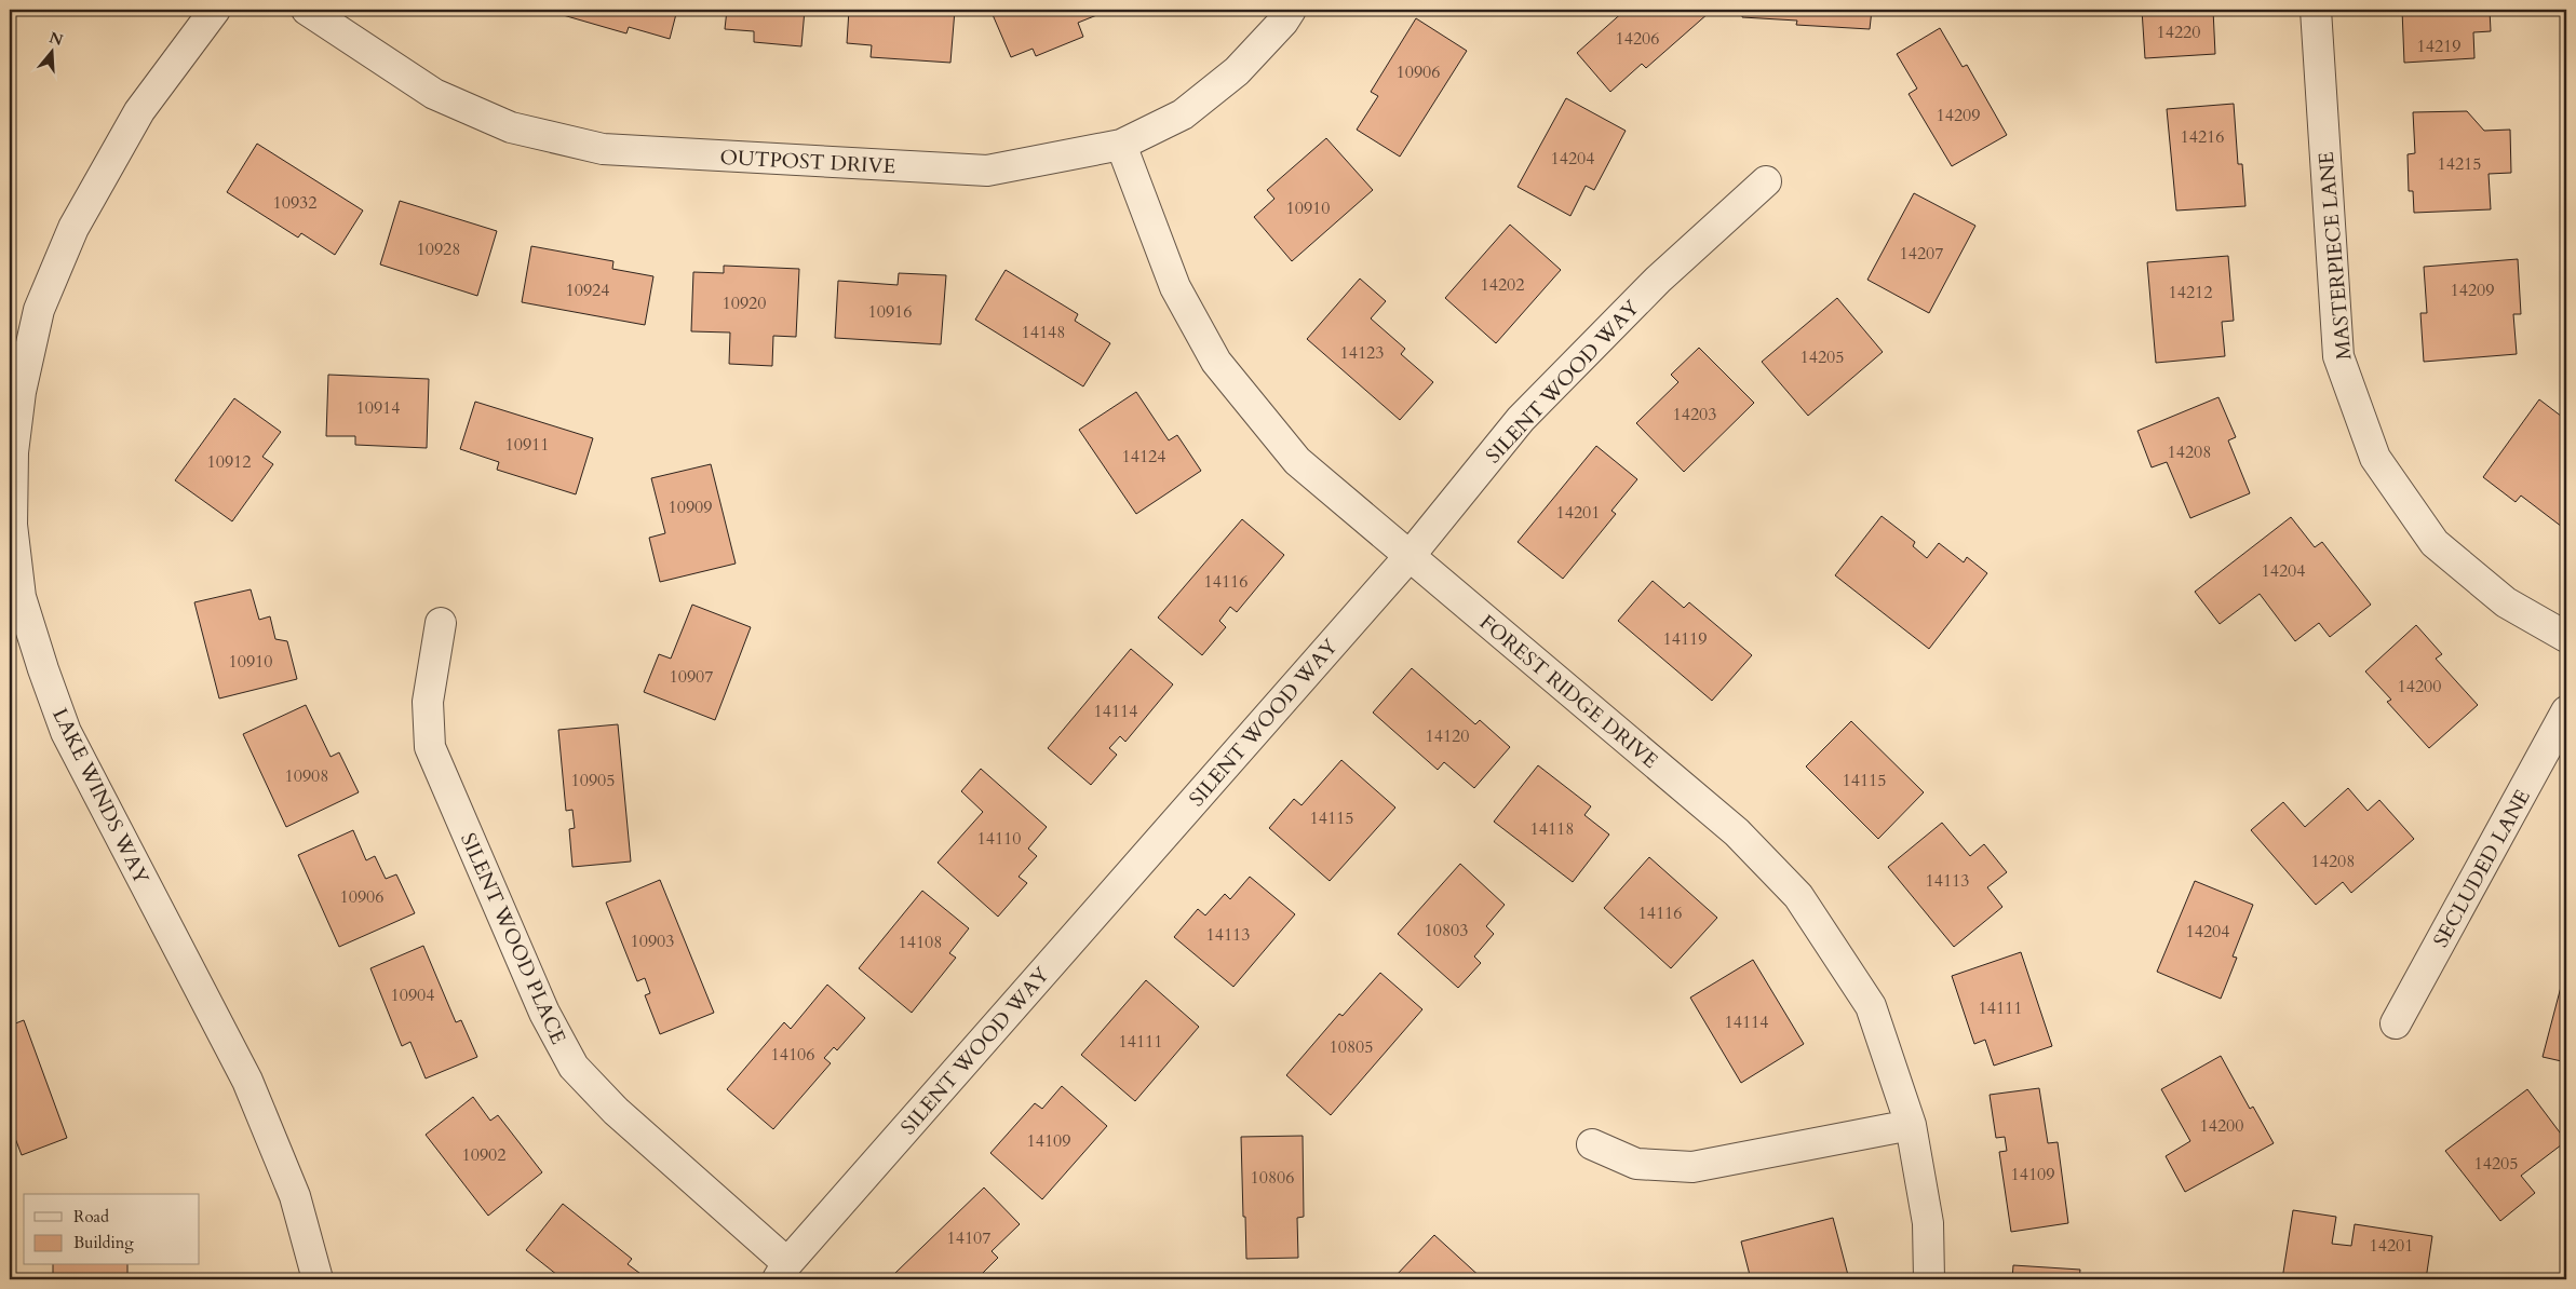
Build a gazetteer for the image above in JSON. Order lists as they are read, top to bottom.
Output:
{
  "streets": {
    "street": [
      "OUTPOST DRIVE",
      "MASTERPIECE LANE",
      "SILENT WOOD WAY",
      "FOREST RIDGE DRIVE",
      "LAKE WINDS WAY",
      "SECLUDED LANE",
      "SILENT WOOD PLACE"
    ]
  },
  "crossings": [
    ["OUTPOST DRIVE", "FOREST RIDGE DRIVE"],
    ["SILENT WOOD WAY", "FOREST RIDGE DRIVE"],
    ["SILENT WOOD WAY", "SILENT WOOD PLACE"]
  ],
  "house_numbers": [
    "14220",
    "14206",
    "14219",
    "10906",
    "14209",
    "14216",
    "14204",
    "14215",
    "10932",
    "10910",
    "10928",
    "14207",
    "14202",
    "10924",
    "14209",
    "14212",
    "10920",
    "10916",
    "14148",
    "14123",
    "14205",
    "10914",
    "14203",
    "10911",
    "14208",
    "14124",
    "10912",
    "10909",
    "14201",
    "14204",
    "14116",
    "14119",
    "10910",
    "10907",
    "14200",
    "14114",
    "14120",
    "10908",
    "10905",
    "14115",
    "14115",
    "14118",
    "14110",
    "14208",
    "14113",
    "10906",
    "14116",
    "10803",
    "14204",
    "14113",
    "10903",
    "14108",
    "10904",
    "14111",
    "14114",
    "14111",
    "10805",
    "14106",
    "14200",
    "14109",
    "10902",
    "14205",
    "14109",
    "10806",
    "14107",
    "14201"
  ],
  "legend": ["Road", "Building"],
  "north": "top"
}
